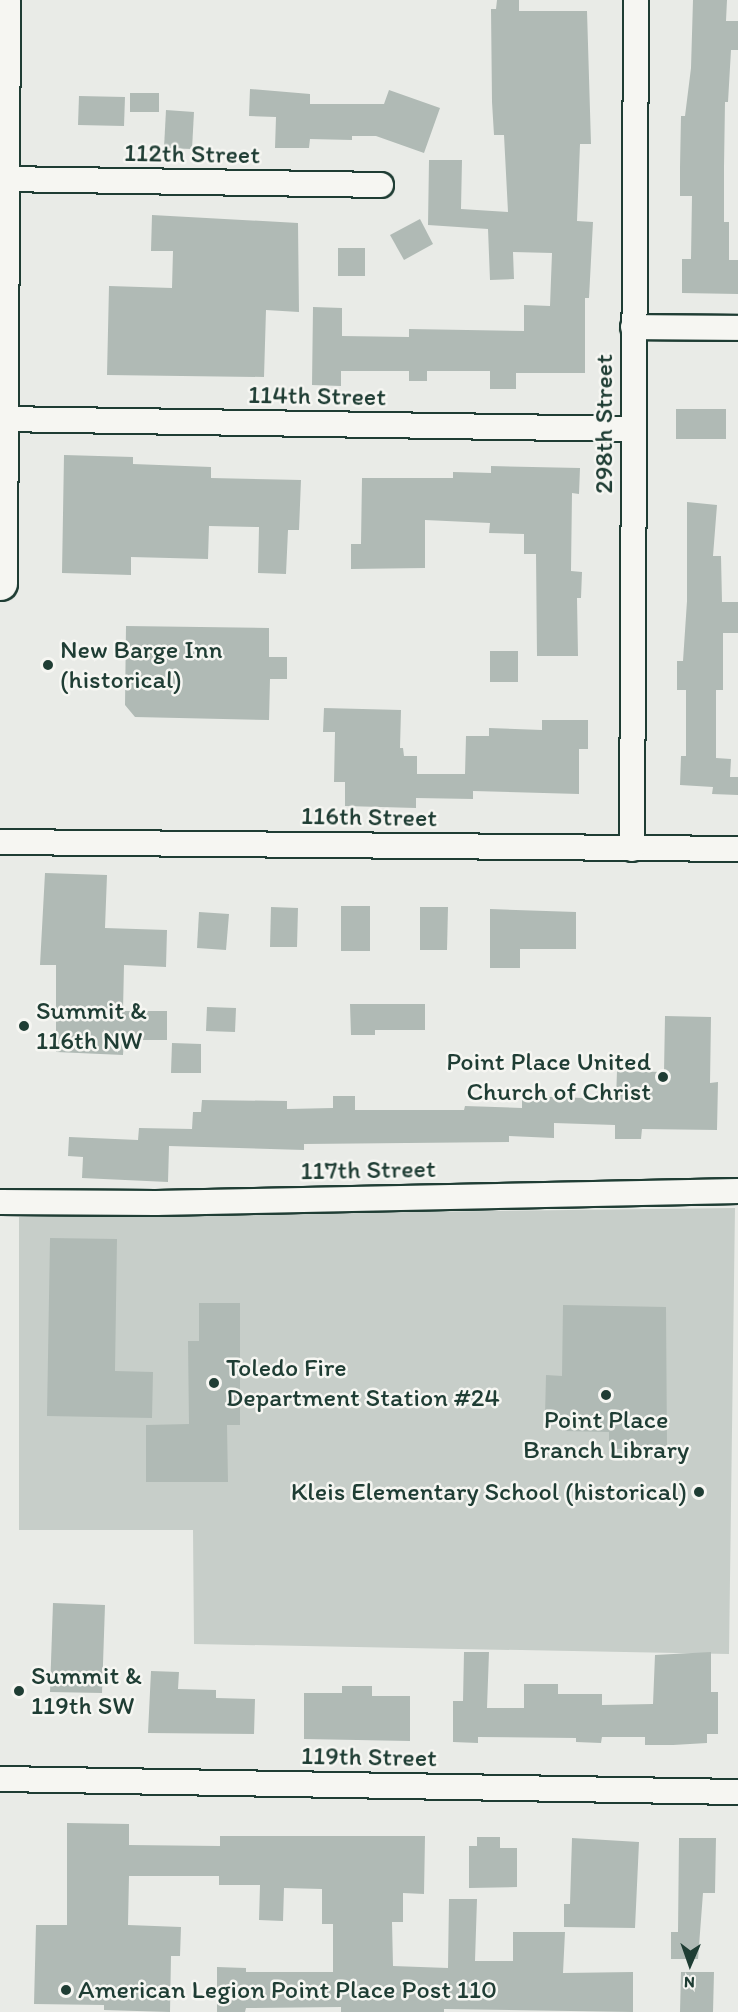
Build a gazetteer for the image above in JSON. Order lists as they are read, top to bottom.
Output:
{
  "streets": {
    "street": [
      "112th Street",
      "114th Street",
      "298th Street",
      "116th Street",
      "117th Street",
      "119th Street"
    ]
  },
  "crossings": [
    ["114th Street", "298th Street"],
    ["298th Street", "116th Street"]
  ],
  "places": [
    "New Barge Inn (historical)",
    "Summit & 116th NW",
    "Point Place United Church of Christ",
    "Toledo Fire Department Station #24",
    "Point Place Branch Library",
    "Kleis Elementary School (historical)",
    "Summit & 119th SW",
    "American Legion Point Place Post 110"
  ],
  "north": "bottom"
}
